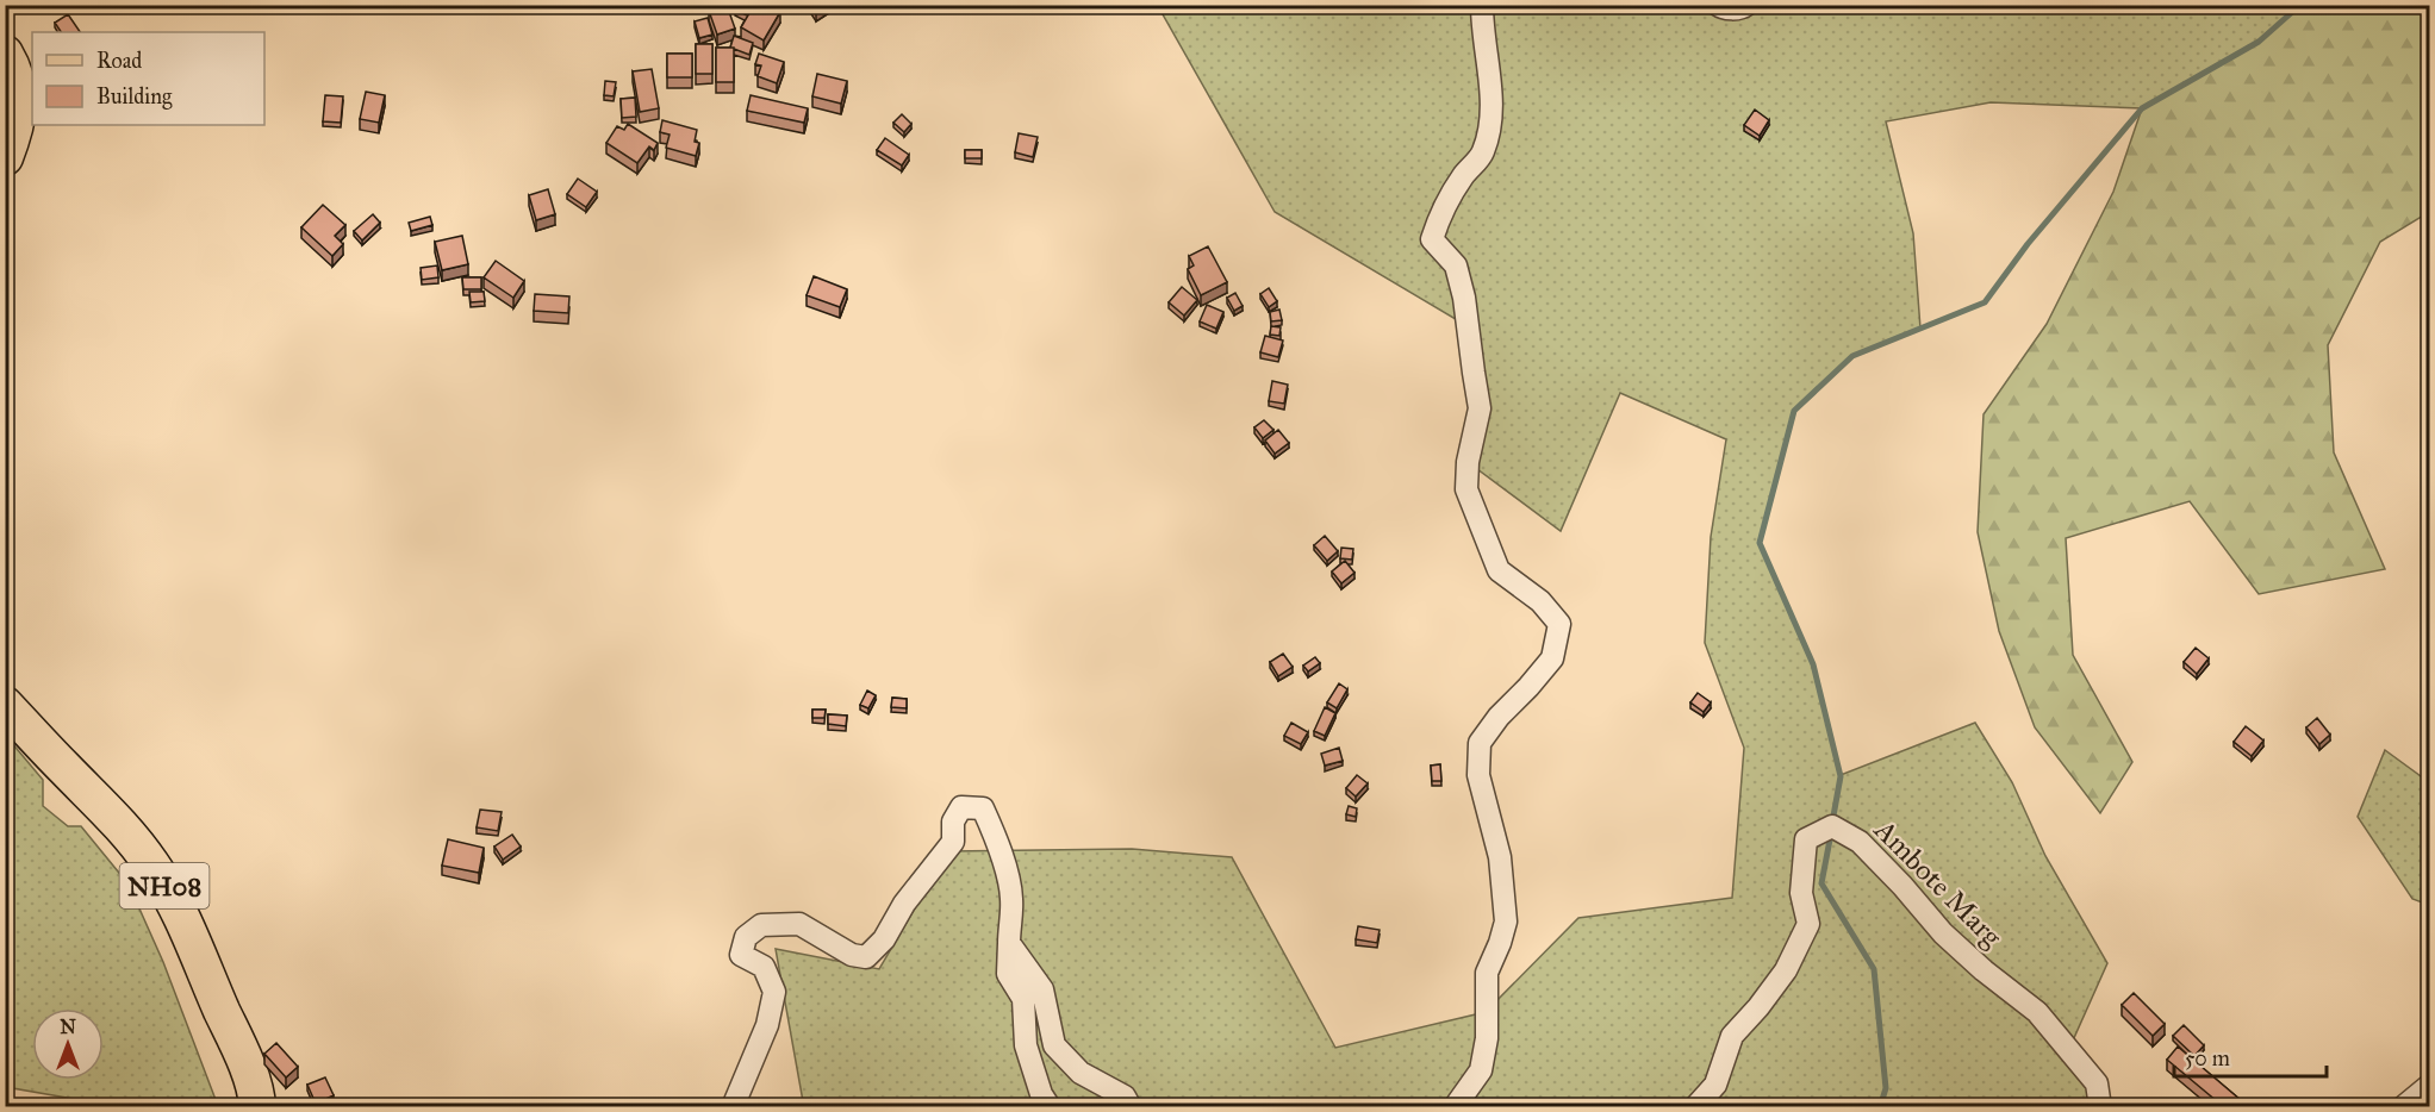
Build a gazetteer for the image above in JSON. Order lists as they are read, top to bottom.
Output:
{
  "streets": {
    "main road": ["NH08"],
    "street": ["Ambote Marg"]
  },
  "legend": ["Road", "Building"],
  "scale_bar": "50 m",
  "north": "top"
}
